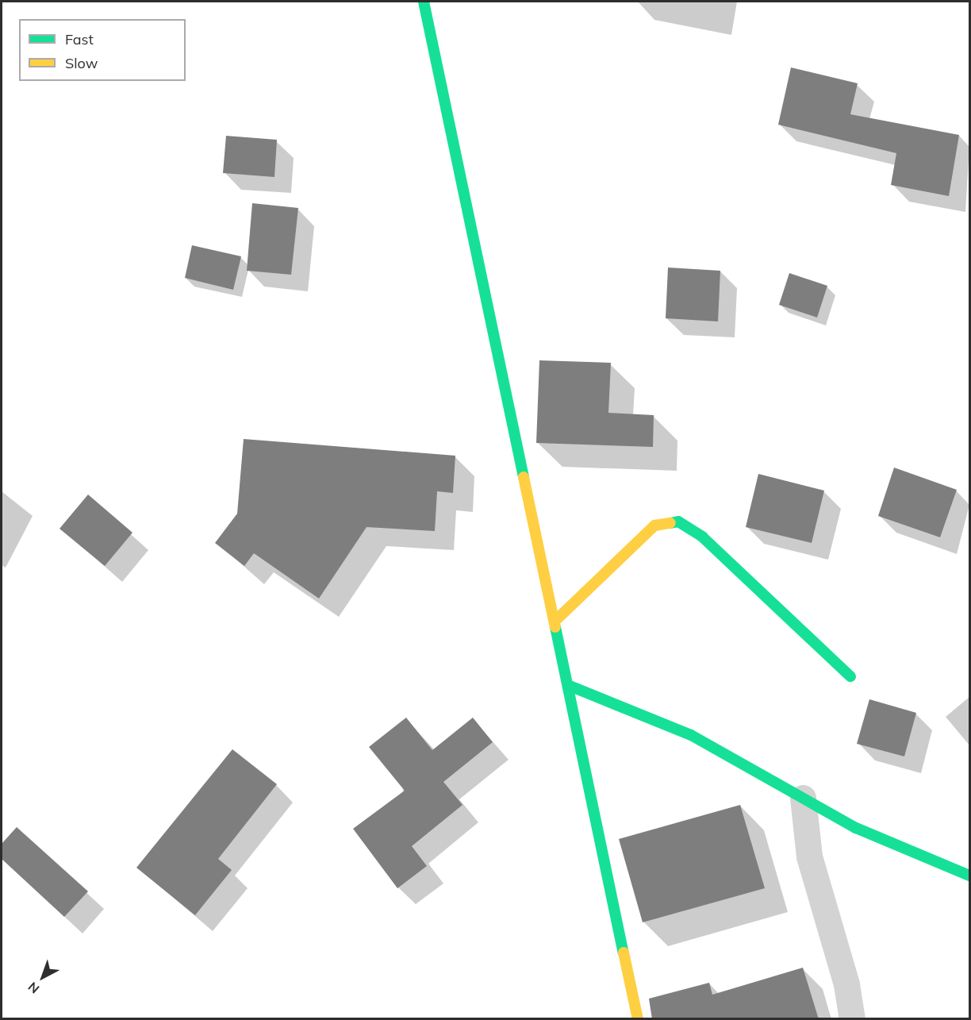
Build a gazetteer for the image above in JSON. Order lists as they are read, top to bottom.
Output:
{
  "legend": ["Fast", "Slow"],
  "north": "bottom left"
}
